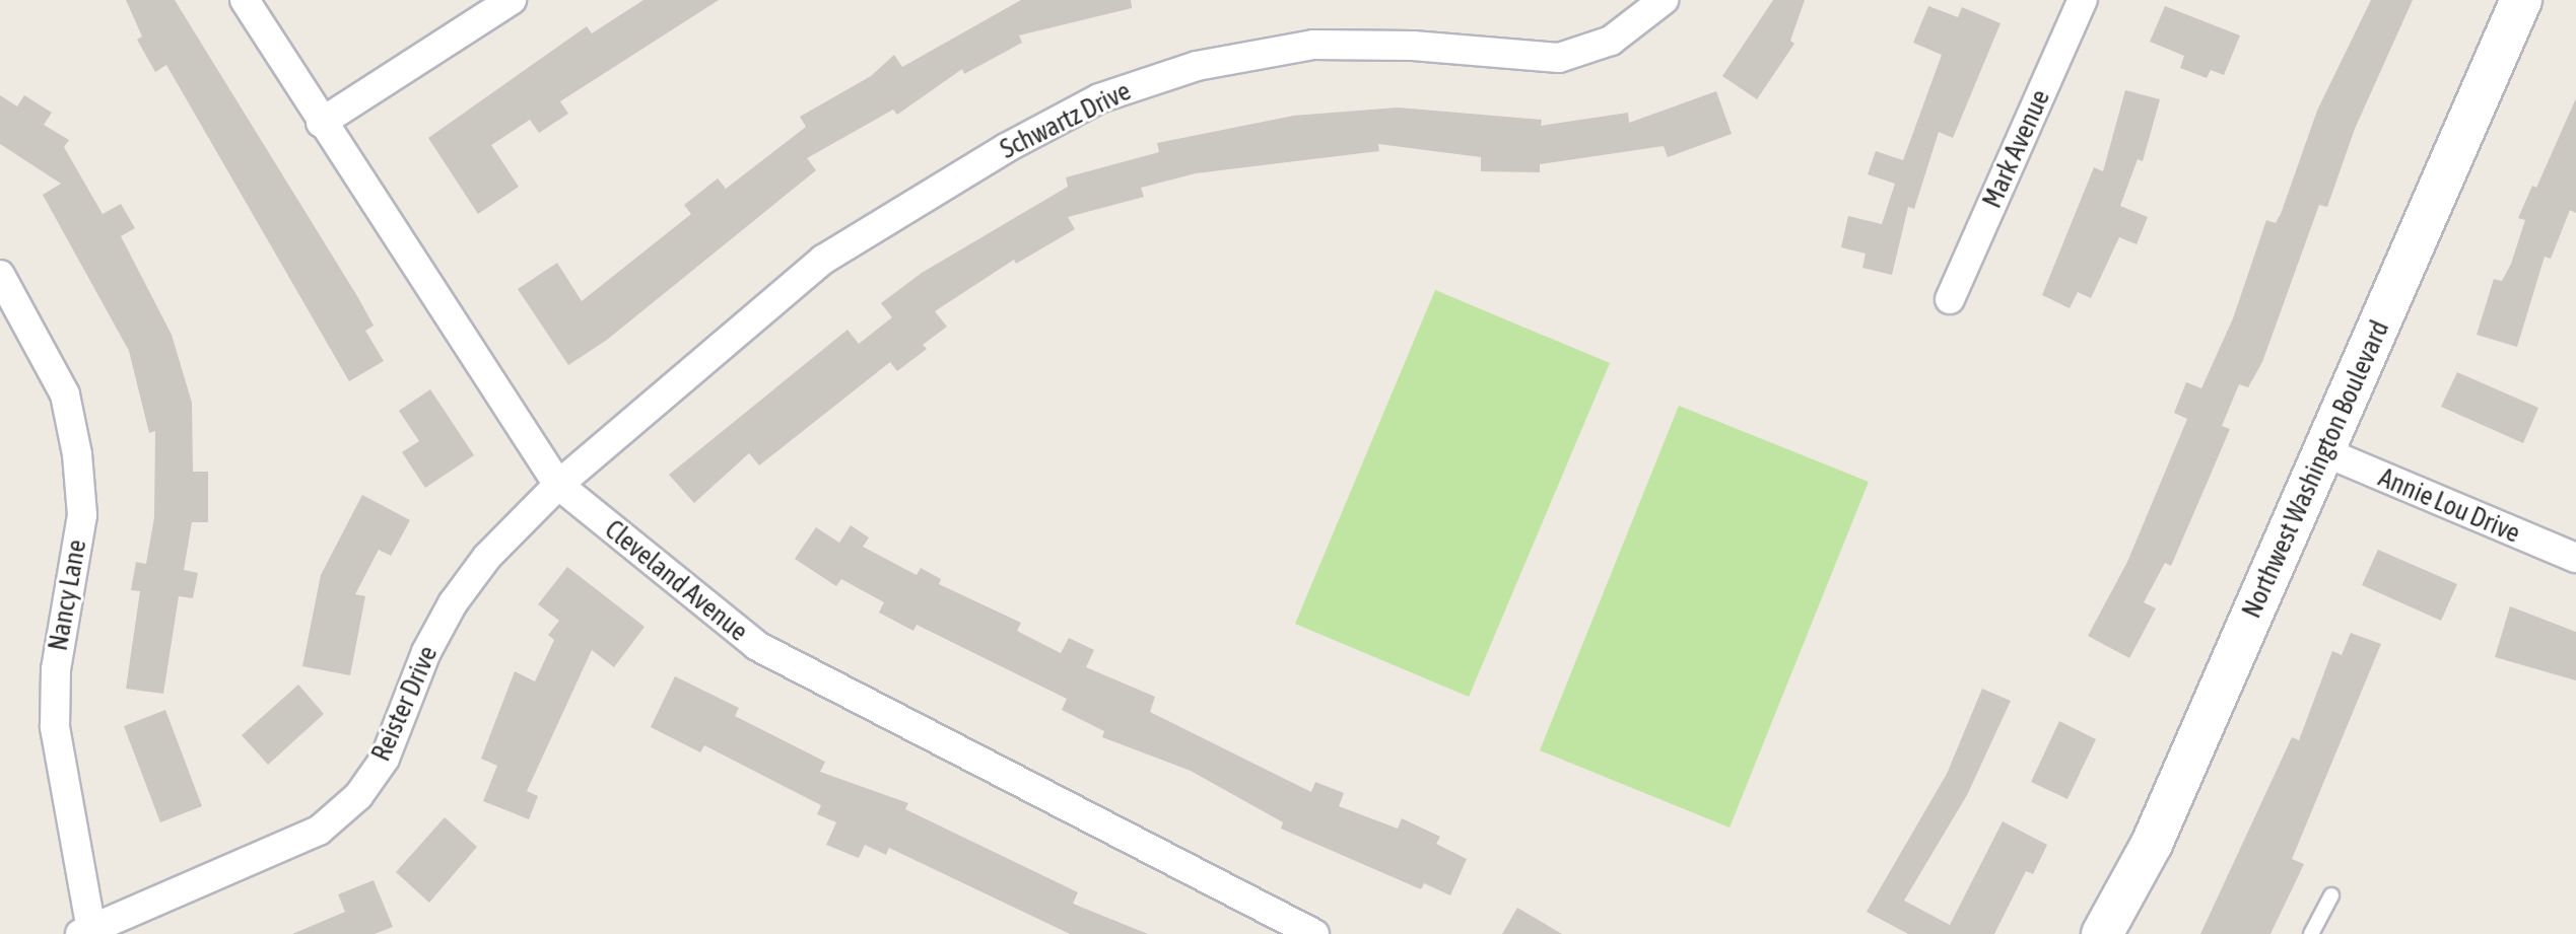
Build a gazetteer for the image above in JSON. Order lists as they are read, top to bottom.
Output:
{
  "streets": {
    "main road": ["Northwest Washington Boulevard"],
    "street": [
      "Schwartz Drive",
      "Mark Avenue",
      "Annie Lou Drive",
      "Cleveland Avenue",
      "Nancy Lane",
      "Reister Drive"
    ]
  },
  "crossings": [
    ["Schwartz Drive", "Cleveland Avenue"],
    ["Schwartz Drive", "Reister Drive"],
    ["Northwest Washington Boulevard", "Annie Lou Drive"],
    ["Cleveland Avenue", "Reister Drive"],
    ["Nancy Lane", "Reister Drive"]
  ]
}
